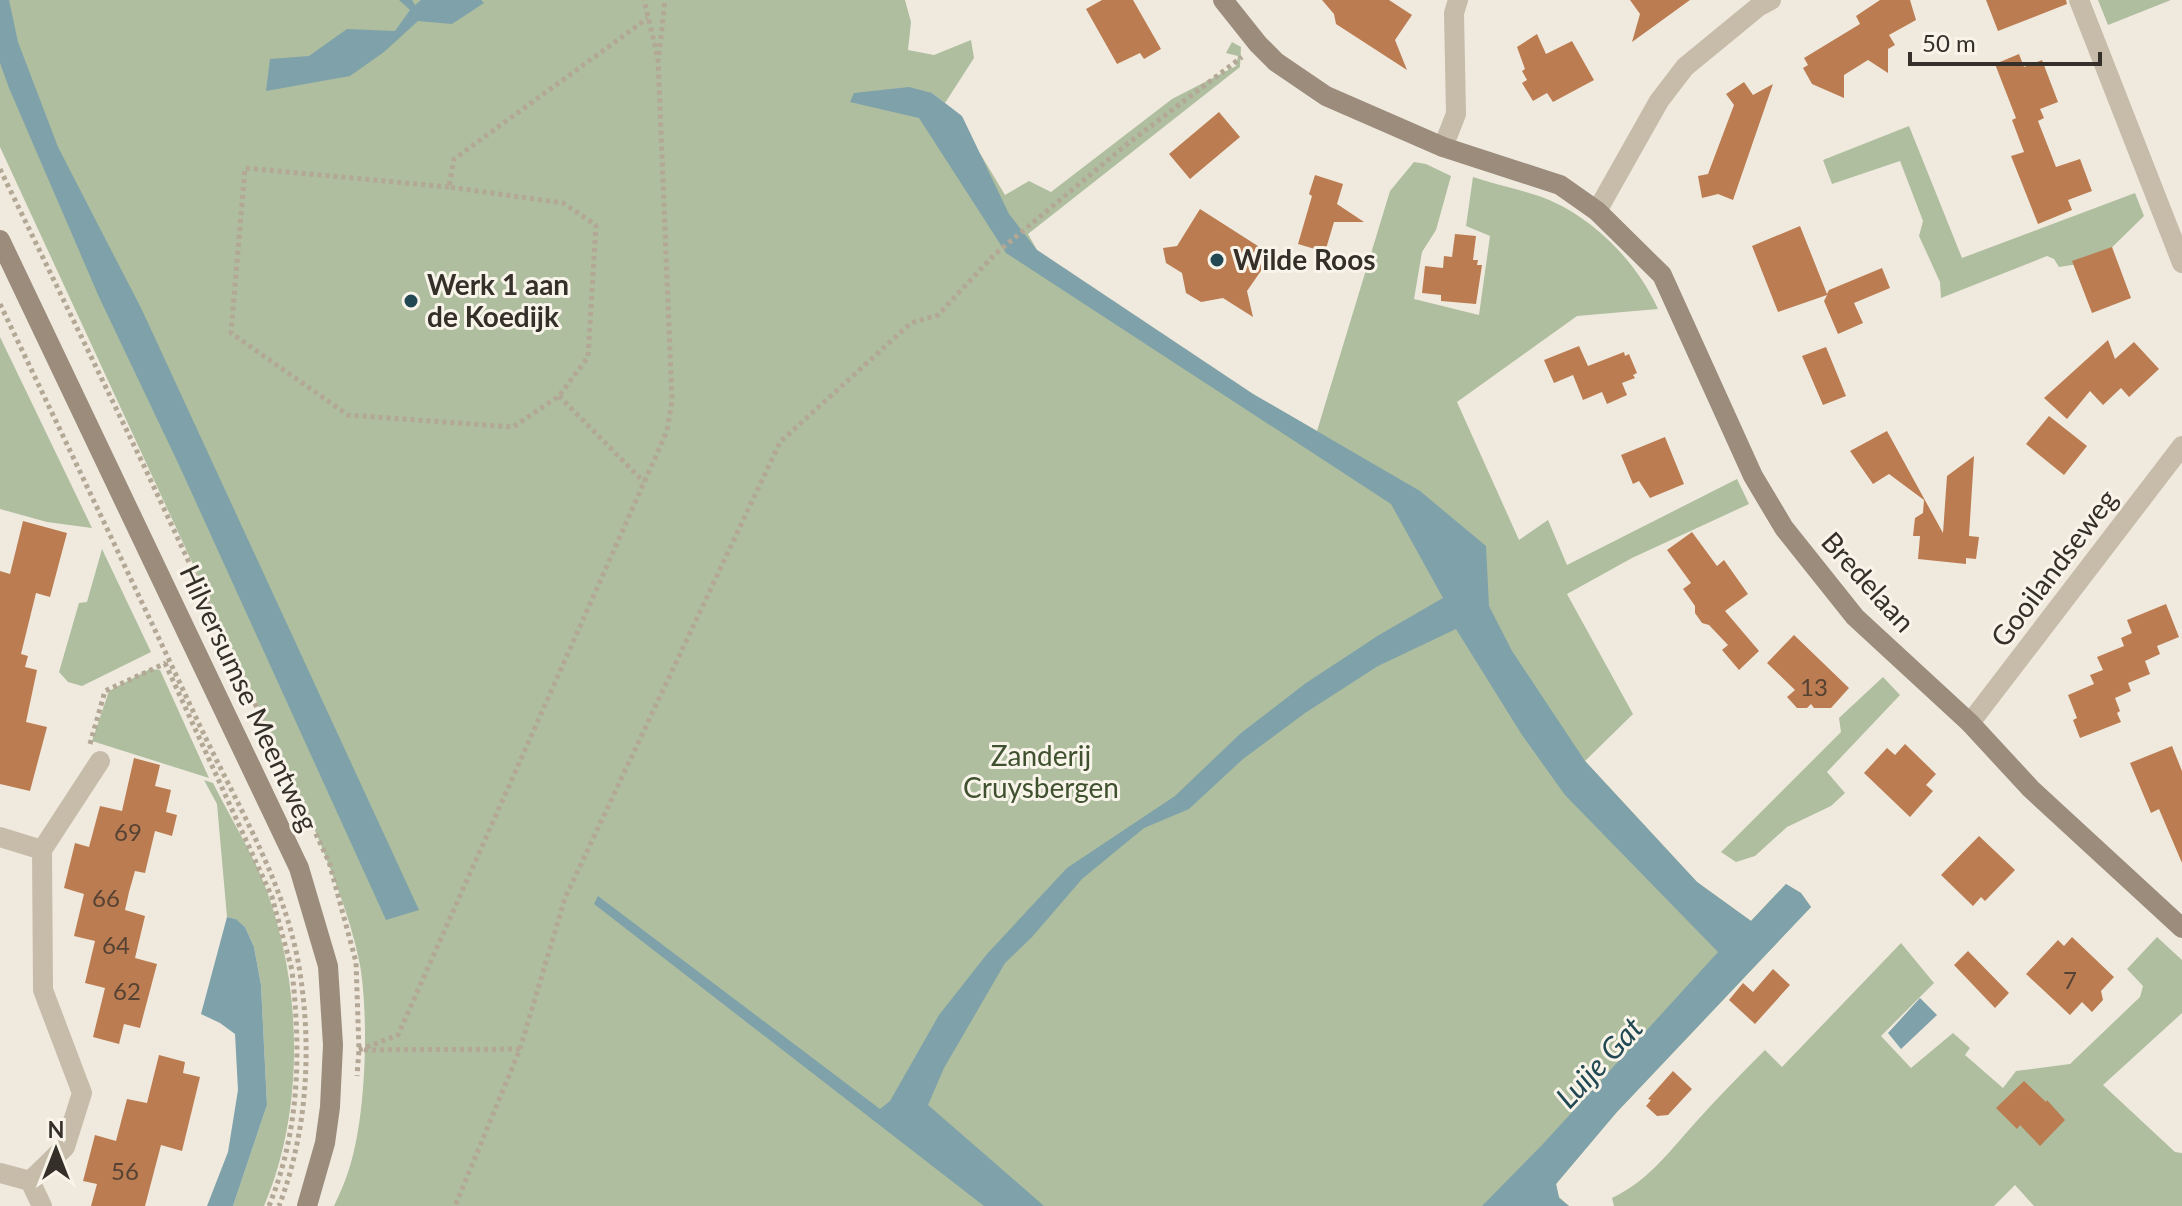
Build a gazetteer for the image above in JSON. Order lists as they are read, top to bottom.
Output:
{
  "streets": {
    "main road": ["Bredelaan", "Hilversumse Meentweg"],
    "street": ["Gooilandseweg"]
  },
  "crossings": [
    ["Gooilandseweg", "Bredelaan"]
  ],
  "water": ["Luije Gat"],
  "parks": ["Zanderij Cruysbergen"],
  "places": ["Wilde Roos", "Werk 1 aan de Koedijk"],
  "house_numbers": [
    "13",
    "69",
    "66",
    "64",
    "7",
    "62",
    "56"
  ],
  "scale_bar": "50 m",
  "north": "top"
}
